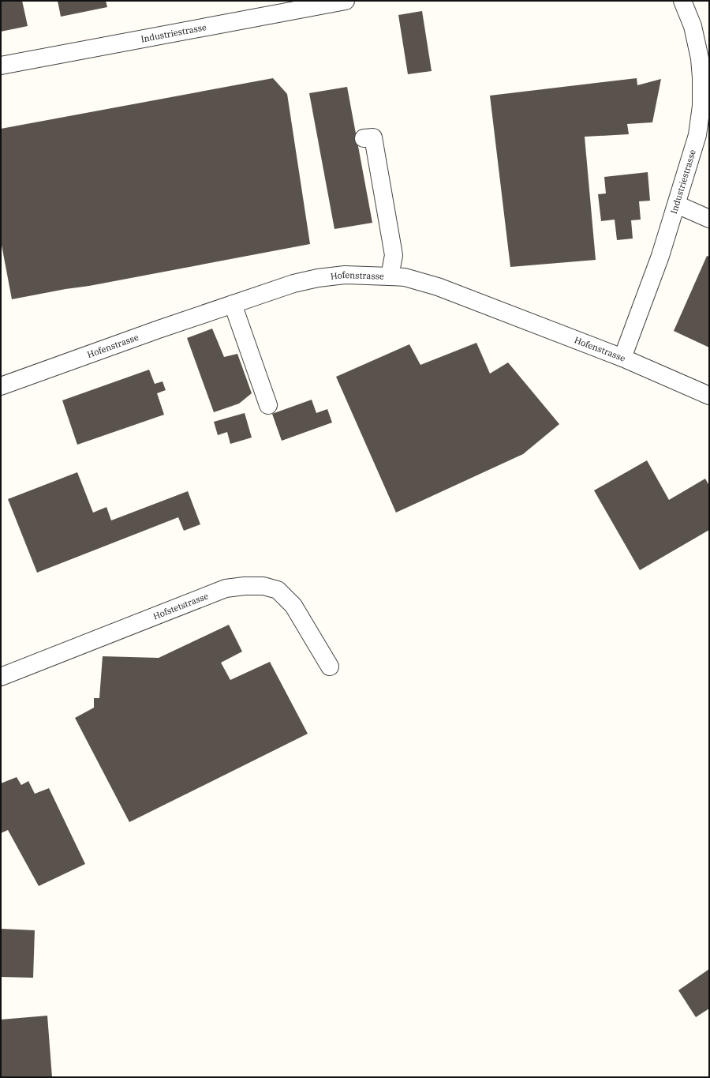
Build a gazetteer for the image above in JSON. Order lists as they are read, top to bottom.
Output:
{
  "streets": {
    "street": ["Industriestrasse", "Hofenstrasse", "Hofstetstrasse"]
  },
  "crossings": [
    ["Industriestrasse", "Hofenstrasse"]
  ]
}
